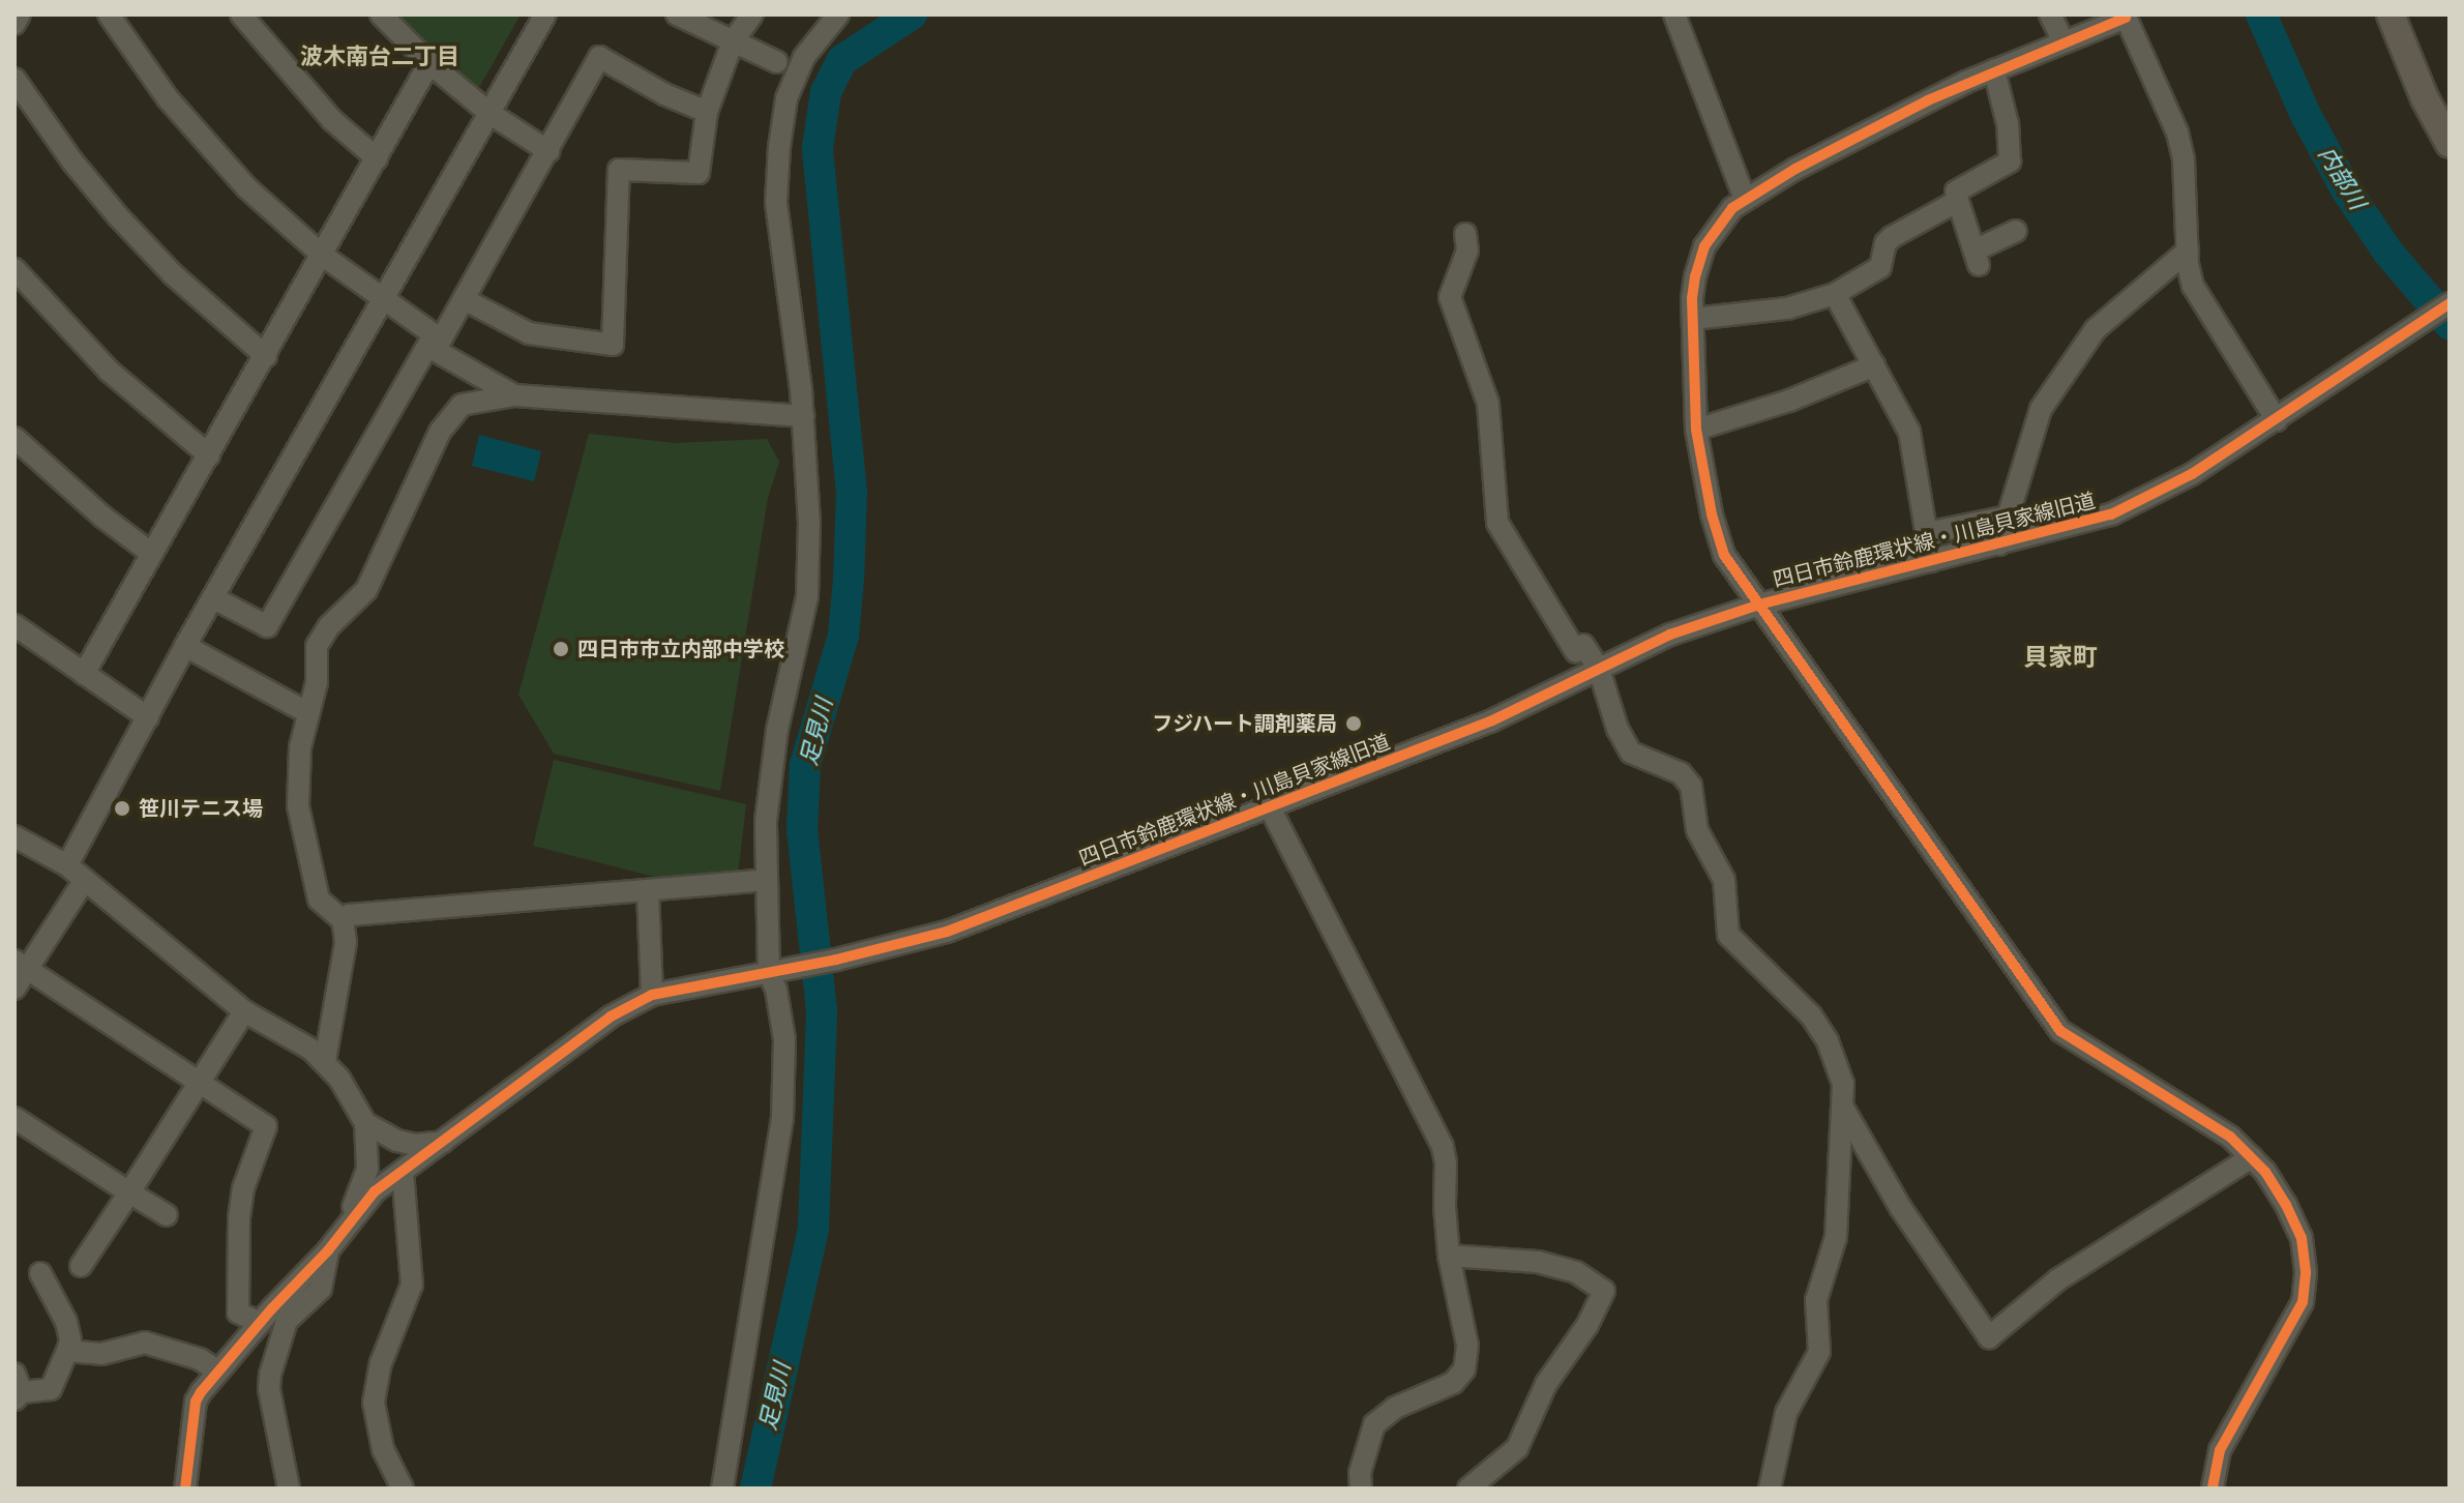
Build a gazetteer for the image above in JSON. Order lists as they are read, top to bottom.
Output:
{
  "streets": {
    "street": ["四日市鈴鹿環状線・川島貝家線旧道"]
  },
  "districts": ["波木南台二丁目", "貝家町"],
  "water": ["内部川", "足見川"],
  "places": ["四日市市立内部中学校", "フジハート調剤薬局", "笹川テニス場"]
}
